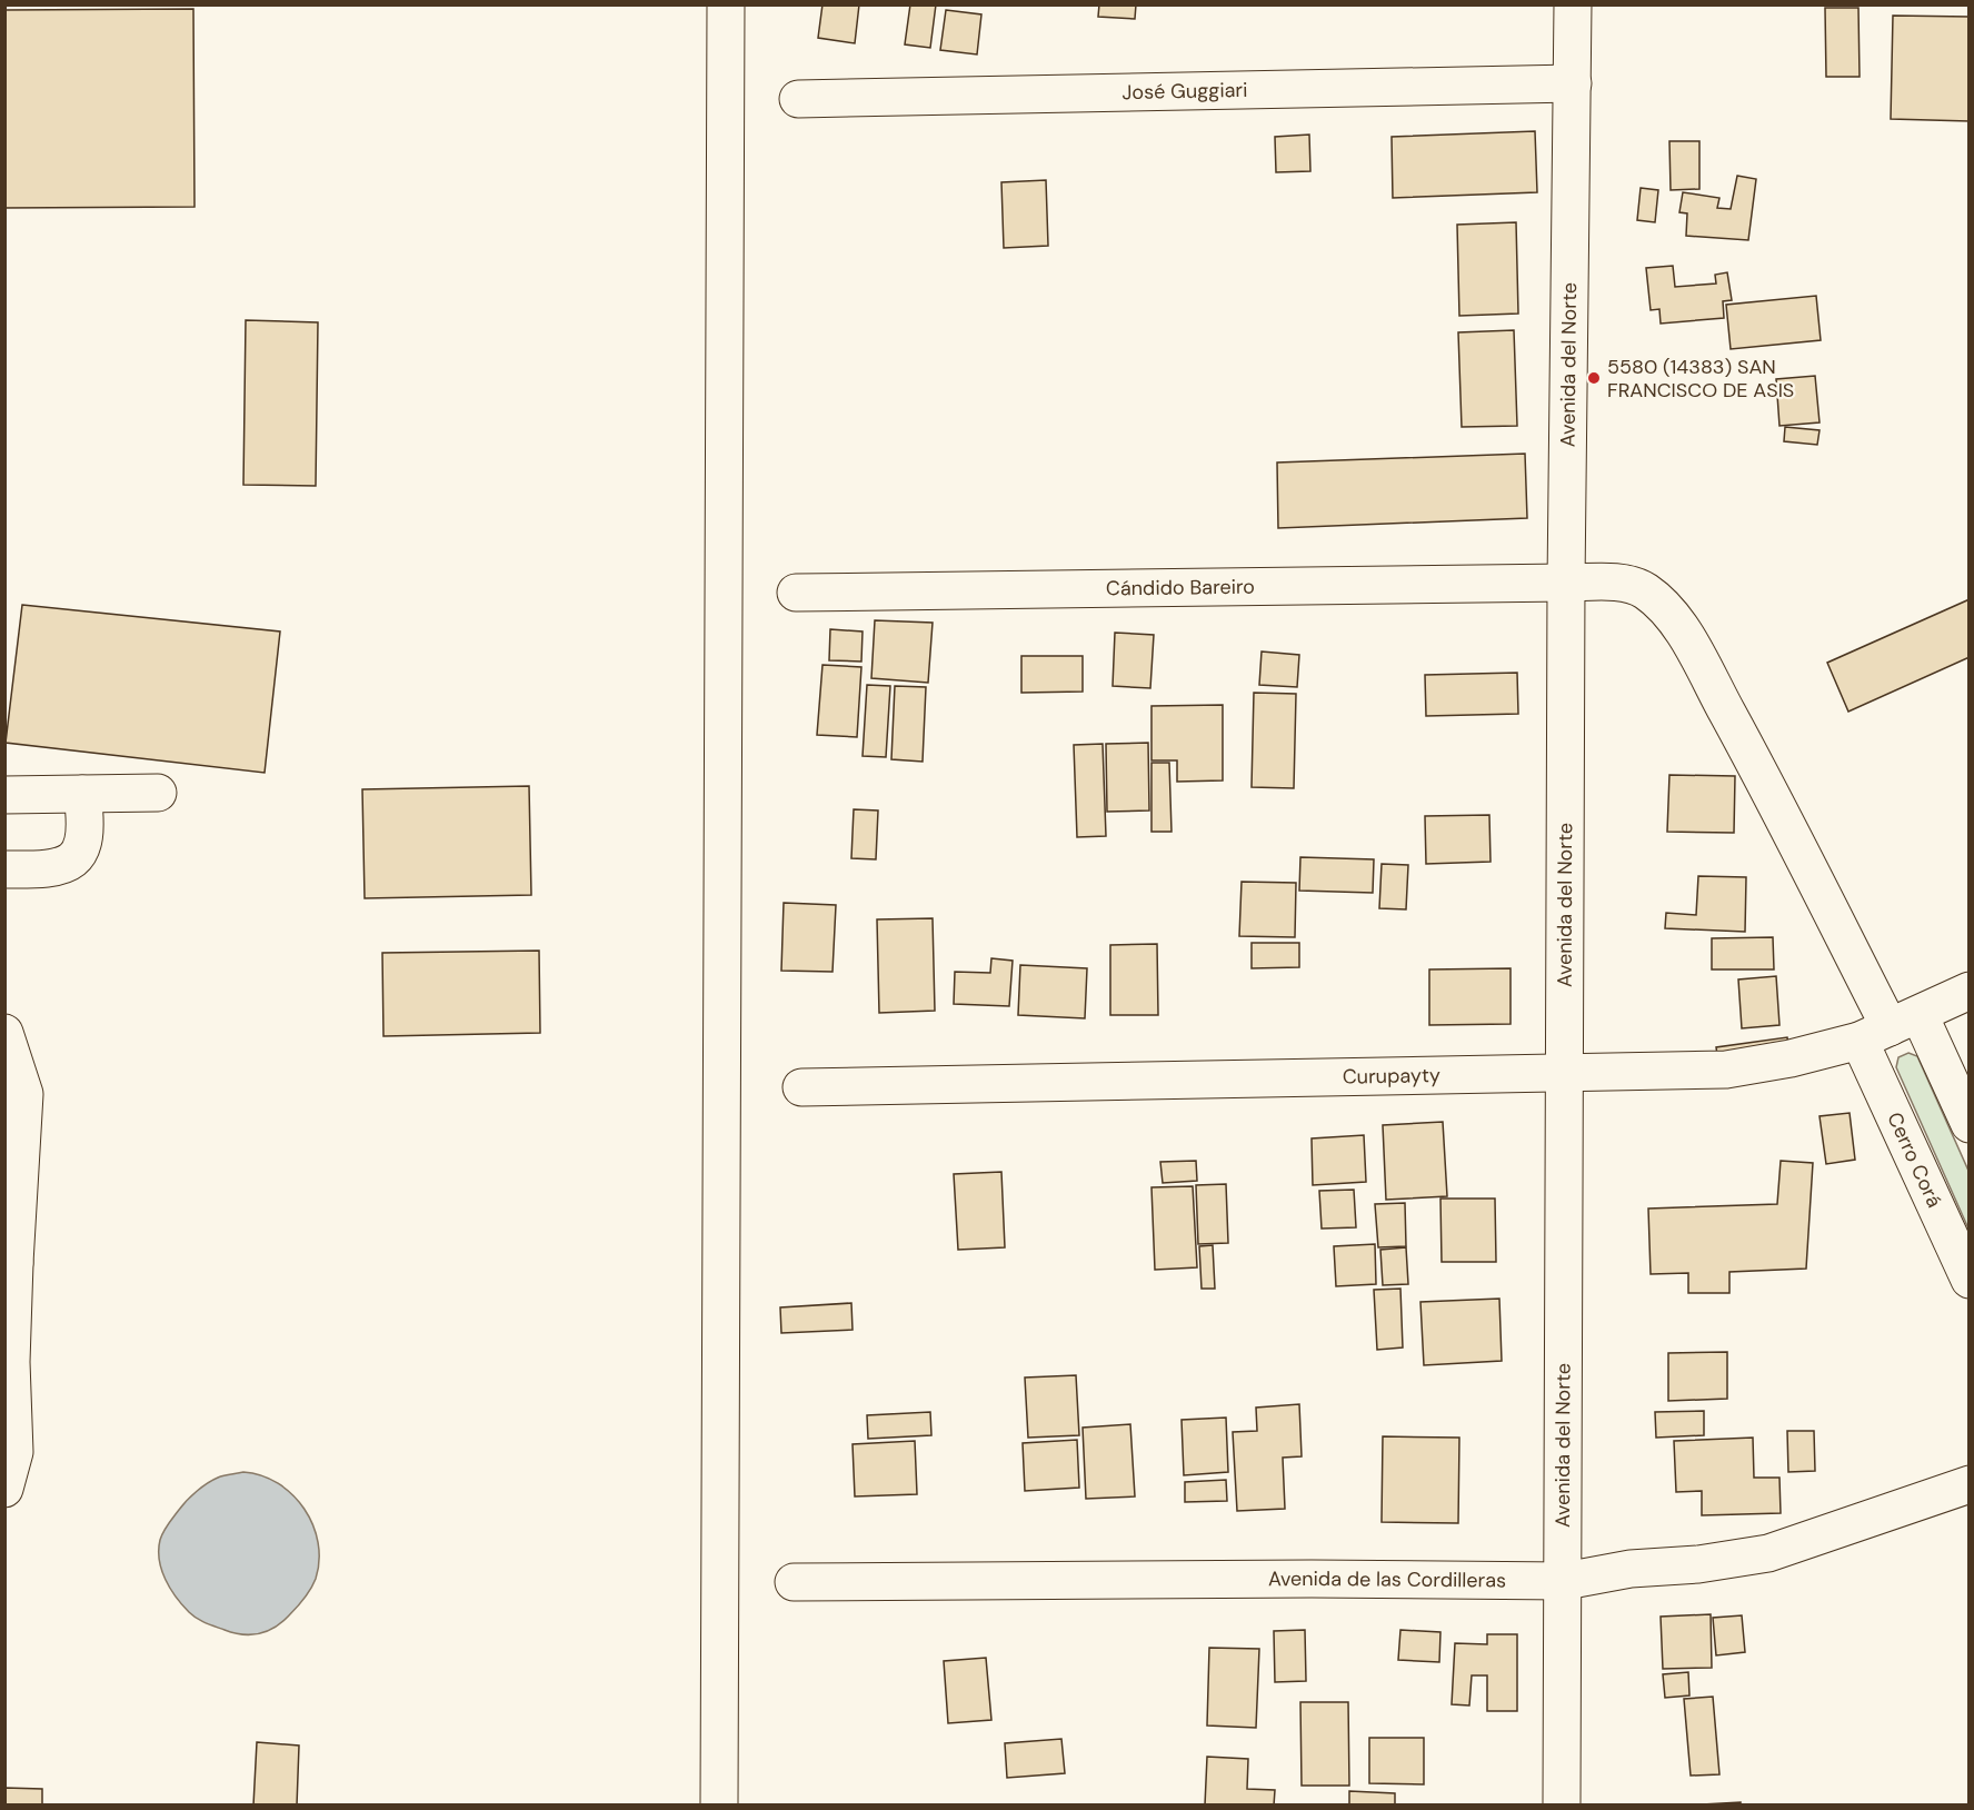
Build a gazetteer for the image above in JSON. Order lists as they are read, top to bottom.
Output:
{
  "streets": {
    "street": [
      "José Guggiari",
      "Avenida del Norte",
      "Cándido Bareiro",
      "Curupayty",
      "Cerro Corá",
      "Avenida de las Cordilleras"
    ]
  },
  "crossings": [
    ["José Guggiari", "Avenida del Norte"],
    ["Avenida del Norte", "Cándido Bareiro"],
    ["Avenida del Norte", "Curupayty"],
    ["Avenida del Norte", "Avenida de las Cordilleras"],
    ["Cándido Bareiro", "Curupayty"],
    ["Cándido Bareiro", "Cerro Corá"],
    ["Curupayty", "Cerro Corá"]
  ],
  "places": ["5580 (14383) SAN FRANCISCO DE ASIS"]
}
